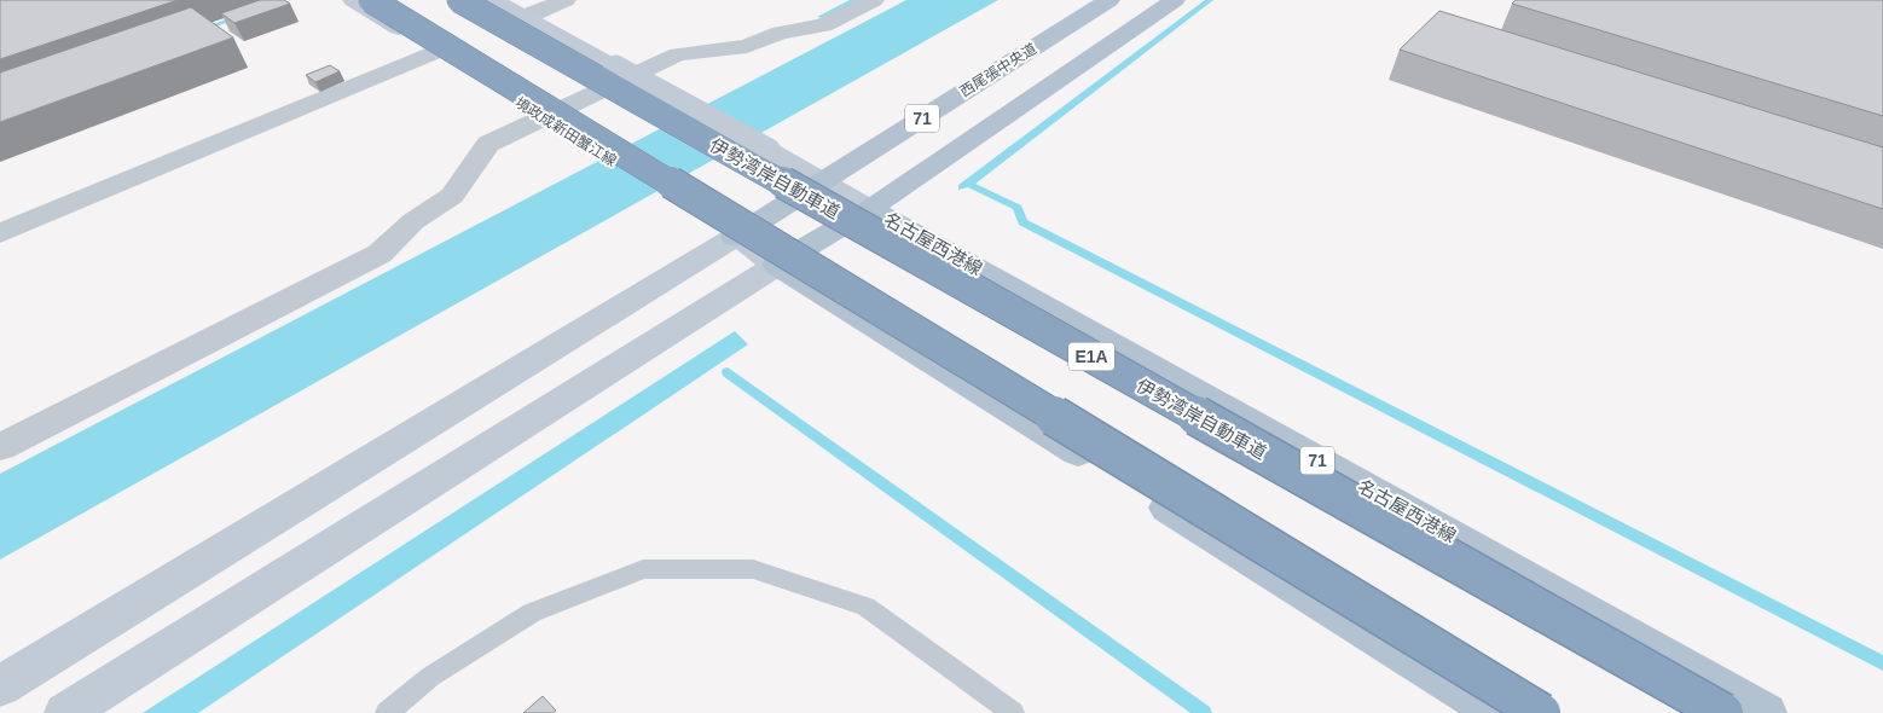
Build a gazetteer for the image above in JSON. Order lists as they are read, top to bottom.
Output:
{
  "streets": {
    "highway": ["伊勢湾岸自動車道", "E1A"],
    "main road": [
      "西尾張中央道",
      "71",
      "境政成新田蟹江線",
      "名古屋西港線"
    ]
  },
  "crossings": [
    ["西尾張中央道", "境政成新田蟹江線"],
    ["71", "名古屋西港線"],
    ["境政成新田蟹江線", "名古屋西港線"]
  ]
}
